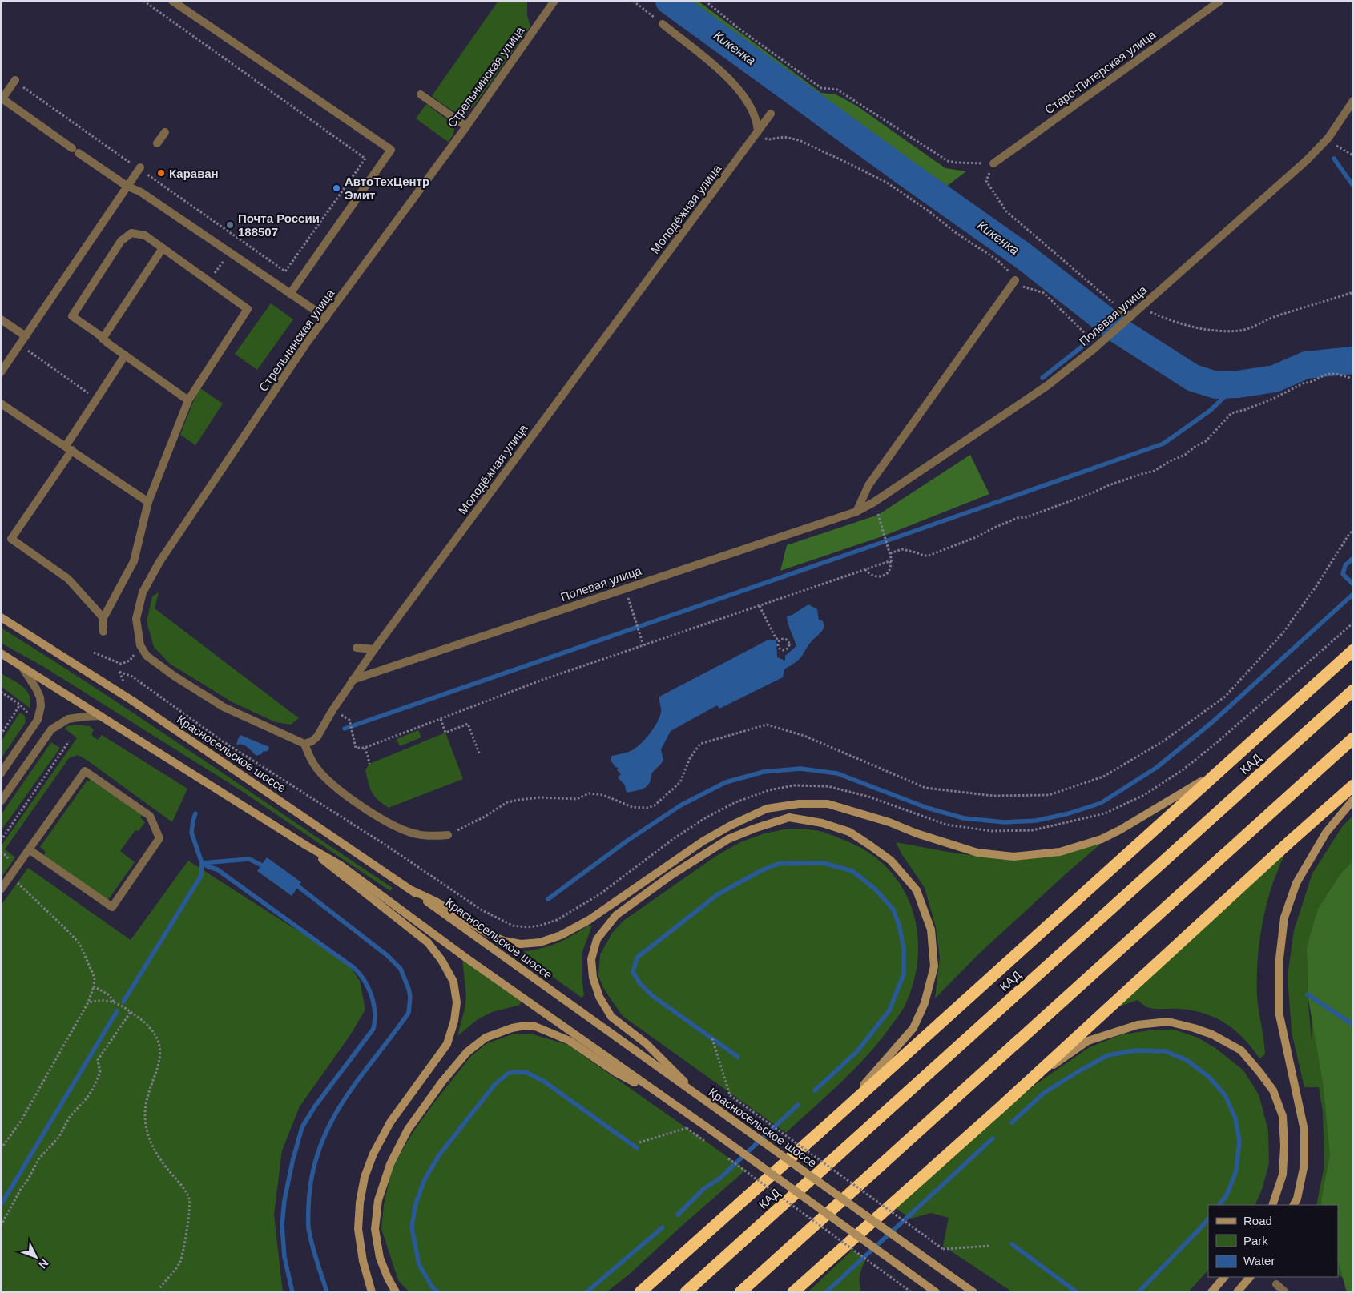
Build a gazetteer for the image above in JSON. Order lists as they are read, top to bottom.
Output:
{
  "streets": {
    "highway": ["КАД"],
    "main road": ["Красносельское шоссе"],
    "street": [
      "Старо-Питерская улица",
      "Стрельнинская улица",
      "Молодёжная улица",
      "Полевая улица"
    ]
  },
  "crossings": [
    ["Стрельнинская улица", "Молодёжная улица"],
    ["Молодёжная улица", "Полевая улица"]
  ],
  "water": ["Кикенка"],
  "places": ["Караван", "АвтоТехЦентр Эмит", "Почта России 188507"],
  "legend": ["Road", "Park", "Water"],
  "north": "bottom right"
}
